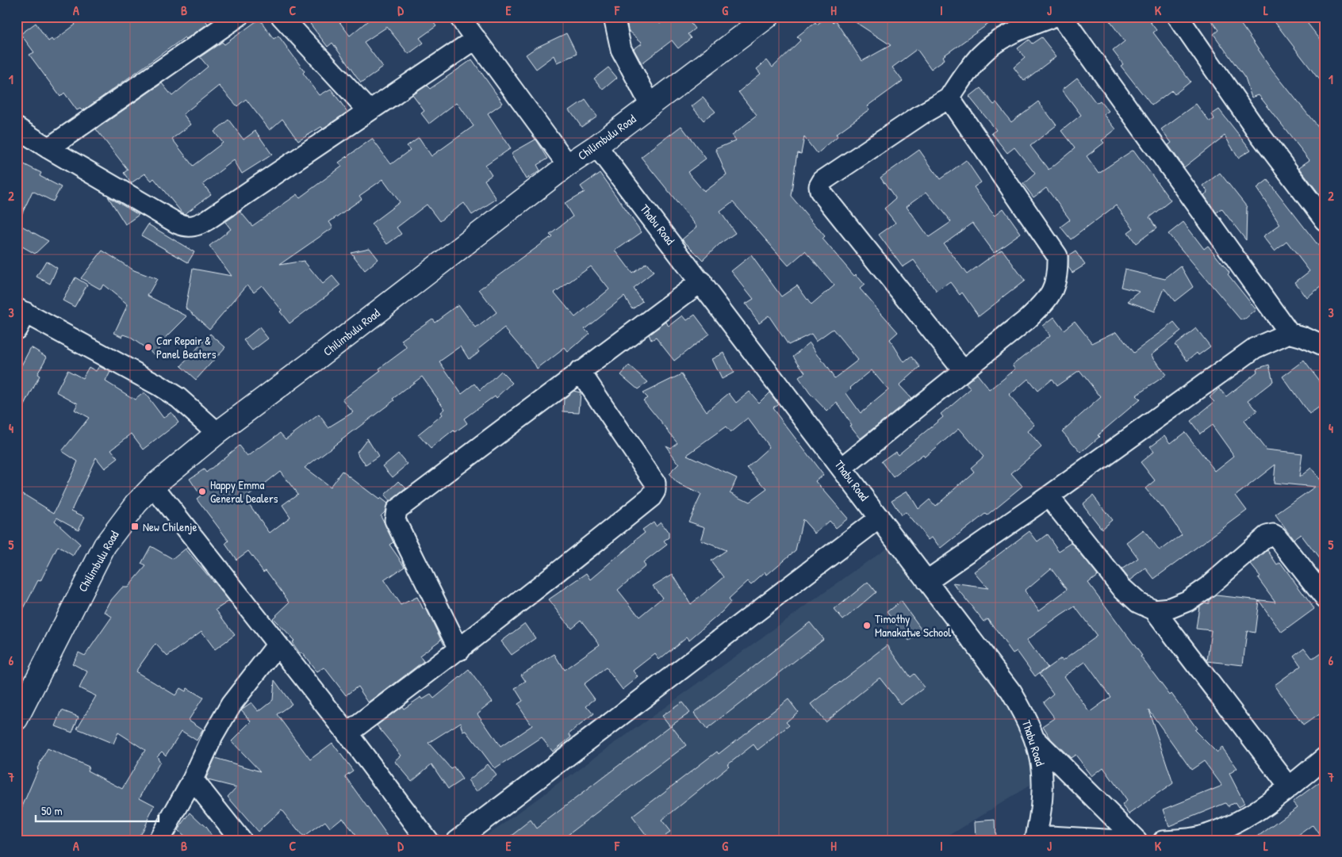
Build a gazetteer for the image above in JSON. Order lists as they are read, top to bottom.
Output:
{
  "streets": {
    "main road": ["Chilimbulu Road"],
    "street": ["Thabu Road"]
  },
  "crossings": [
    ["Chilimbulu Road", "Thabu Road"]
  ],
  "places": {
    "other": ["Car Repair & Panel Beaters", "Happy Emma General Dealers", "Timothy Manakatwe School"],
    "transit": ["New Chilenje"]
  },
  "scale_bar": "50 m",
  "grid": {
    "columns": [
      "A",
      "B",
      "C",
      "D",
      "E",
      "F",
      "G",
      "H",
      "I",
      "J",
      "K",
      "L"
    ],
    "rows": [
      "1",
      "2",
      "3",
      "4",
      "5",
      "6",
      "7"
    ]
  }
}
